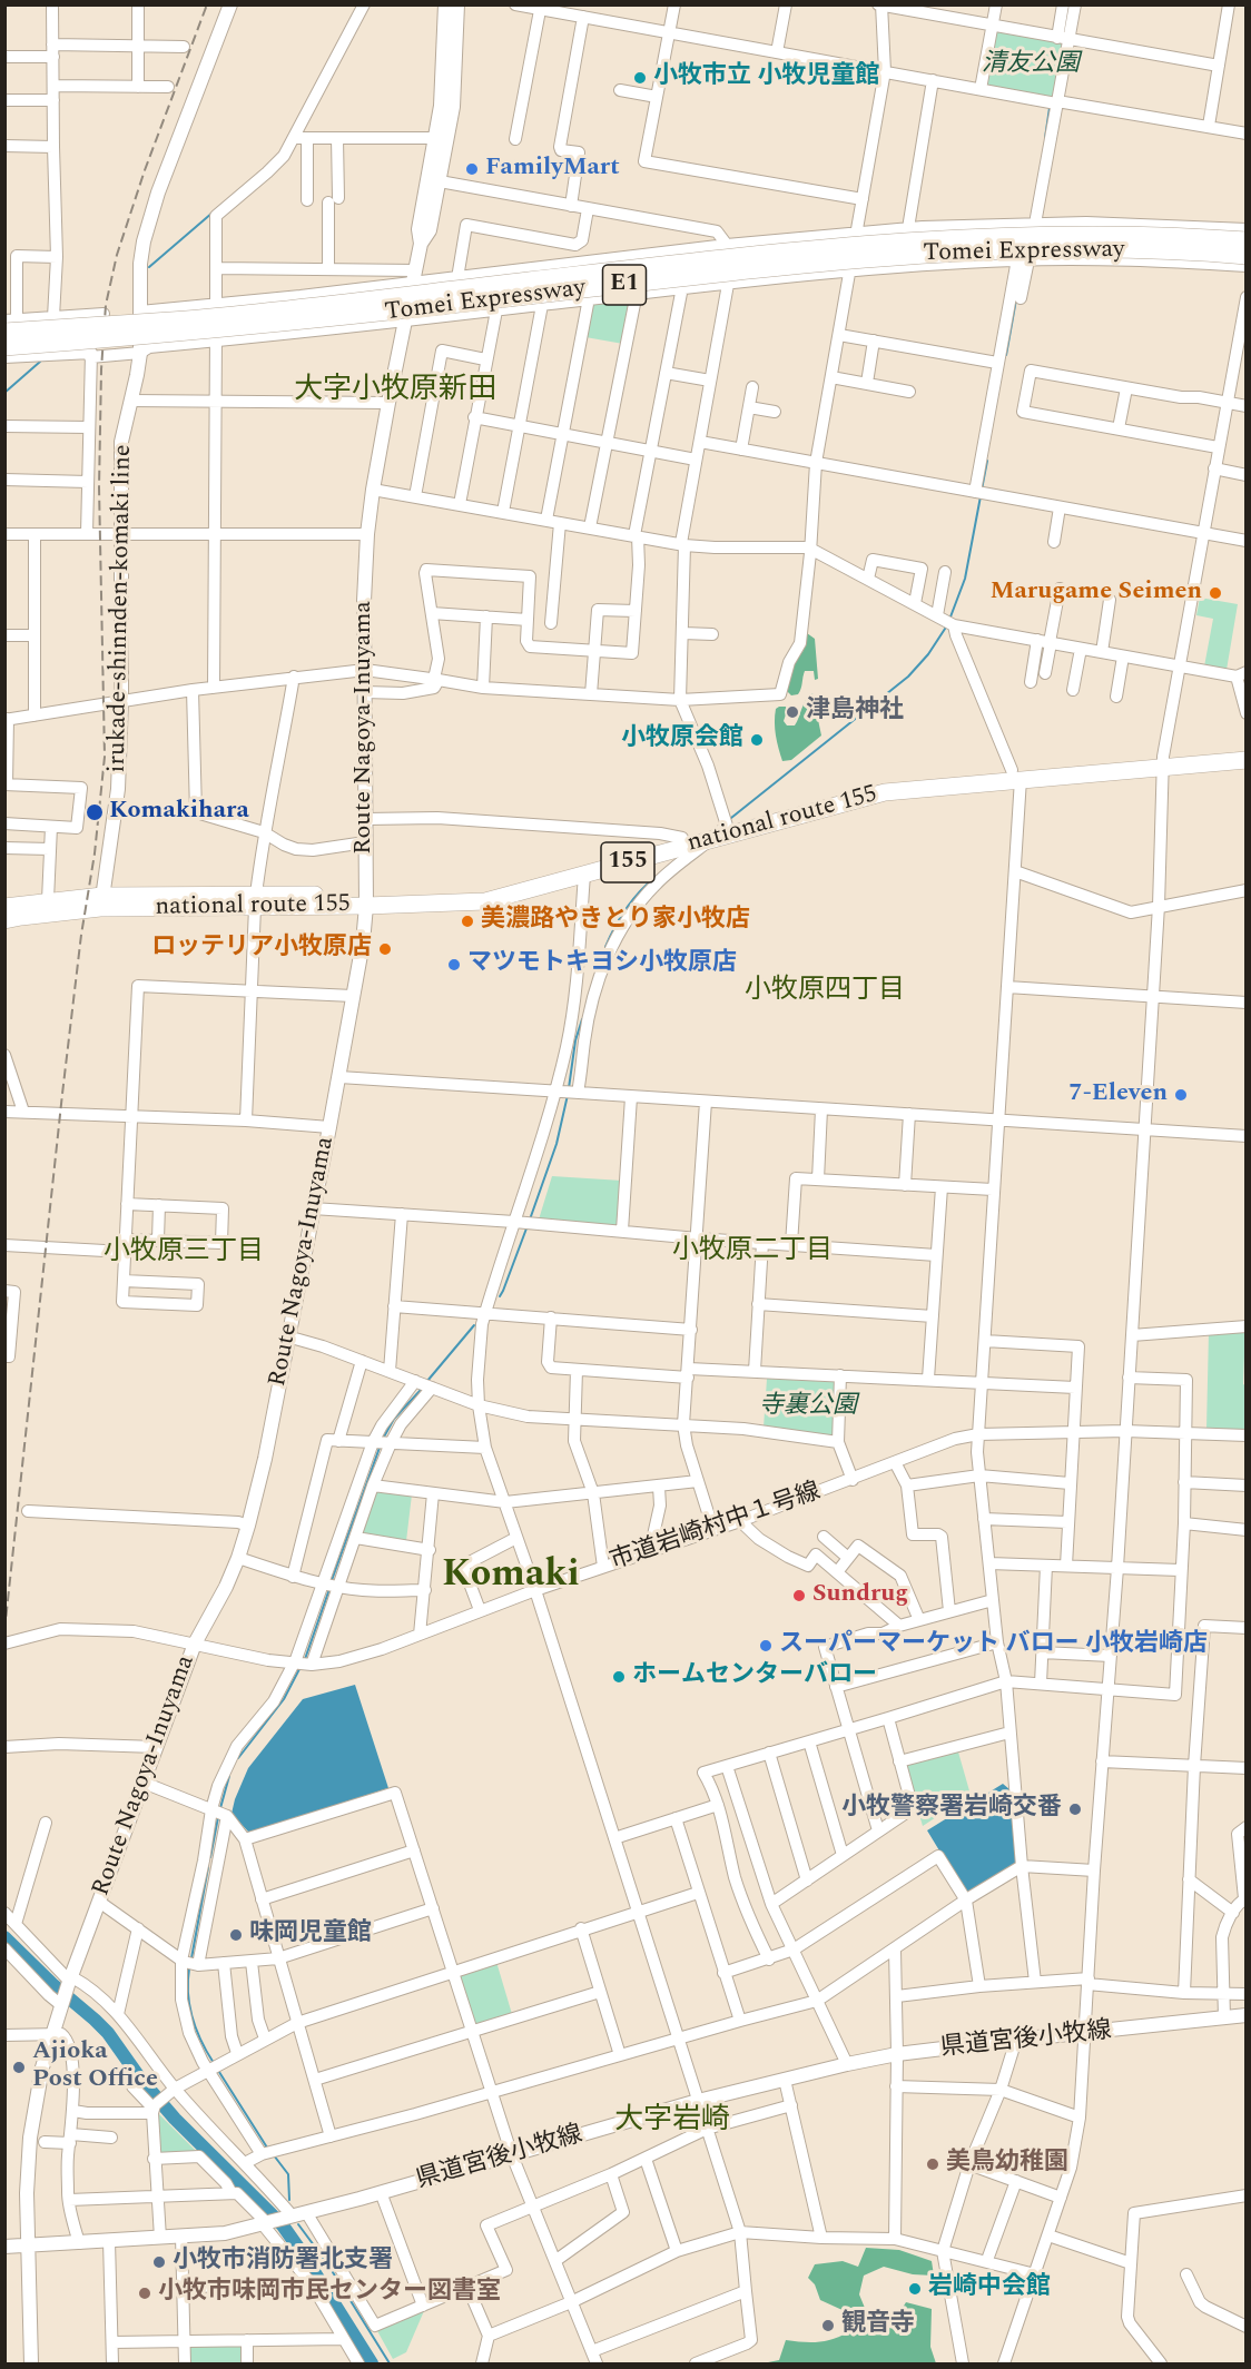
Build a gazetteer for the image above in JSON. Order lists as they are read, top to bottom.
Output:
{
  "streets": {
    "highway": [
      "Tomei Expressway",
      "E1",
      "national route 155",
      "155"
    ],
    "main road": ["irukade-shinnden-komaki line", "Route Nagoya-Inuyama", "県道宮後小牧線"],
    "street": ["市道岩崎村中１号線"]
  },
  "crossings": [
    ["irukade-shinnden-komaki line", "national route 155"],
    ["Route Nagoya-Inuyama", "national route 155"],
    ["Route Nagoya-Inuyama", "市道岩崎村中１号線"],
    ["Route Nagoya-Inuyama", "県道宮後小牧線"]
  ],
  "districts": [
    "大字小牧原新田",
    "小牧原四丁目",
    "小牧原二丁目",
    "小牧原三丁目",
    "Komaki",
    "大字岩崎"
  ],
  "parks": ["清友公園", "寺裏公園"],
  "places": [
    "小牧市立 小牧児童館",
    "FamilyMart",
    "Marugame Seimen",
    "津島神社",
    "小牧原会館",
    "Komakihara",
    "美濃路やきとり家小牧店",
    "ロッテリア小牧原店",
    "マツモトキヨシ小牧原店",
    "7-Eleven",
    "Sundrug",
    "スーパーマーケット バロー 小牧岩崎店",
    "ホームセンターバロー",
    "小牧警察署岩崎交番",
    "味岡児童館",
    "Ajioka Post Office",
    "美鳥幼稚園",
    "小牧市消防署北支署",
    "岩崎中会館",
    "小牧市味岡市民センター図書室",
    "観音寺"
  ]
}
